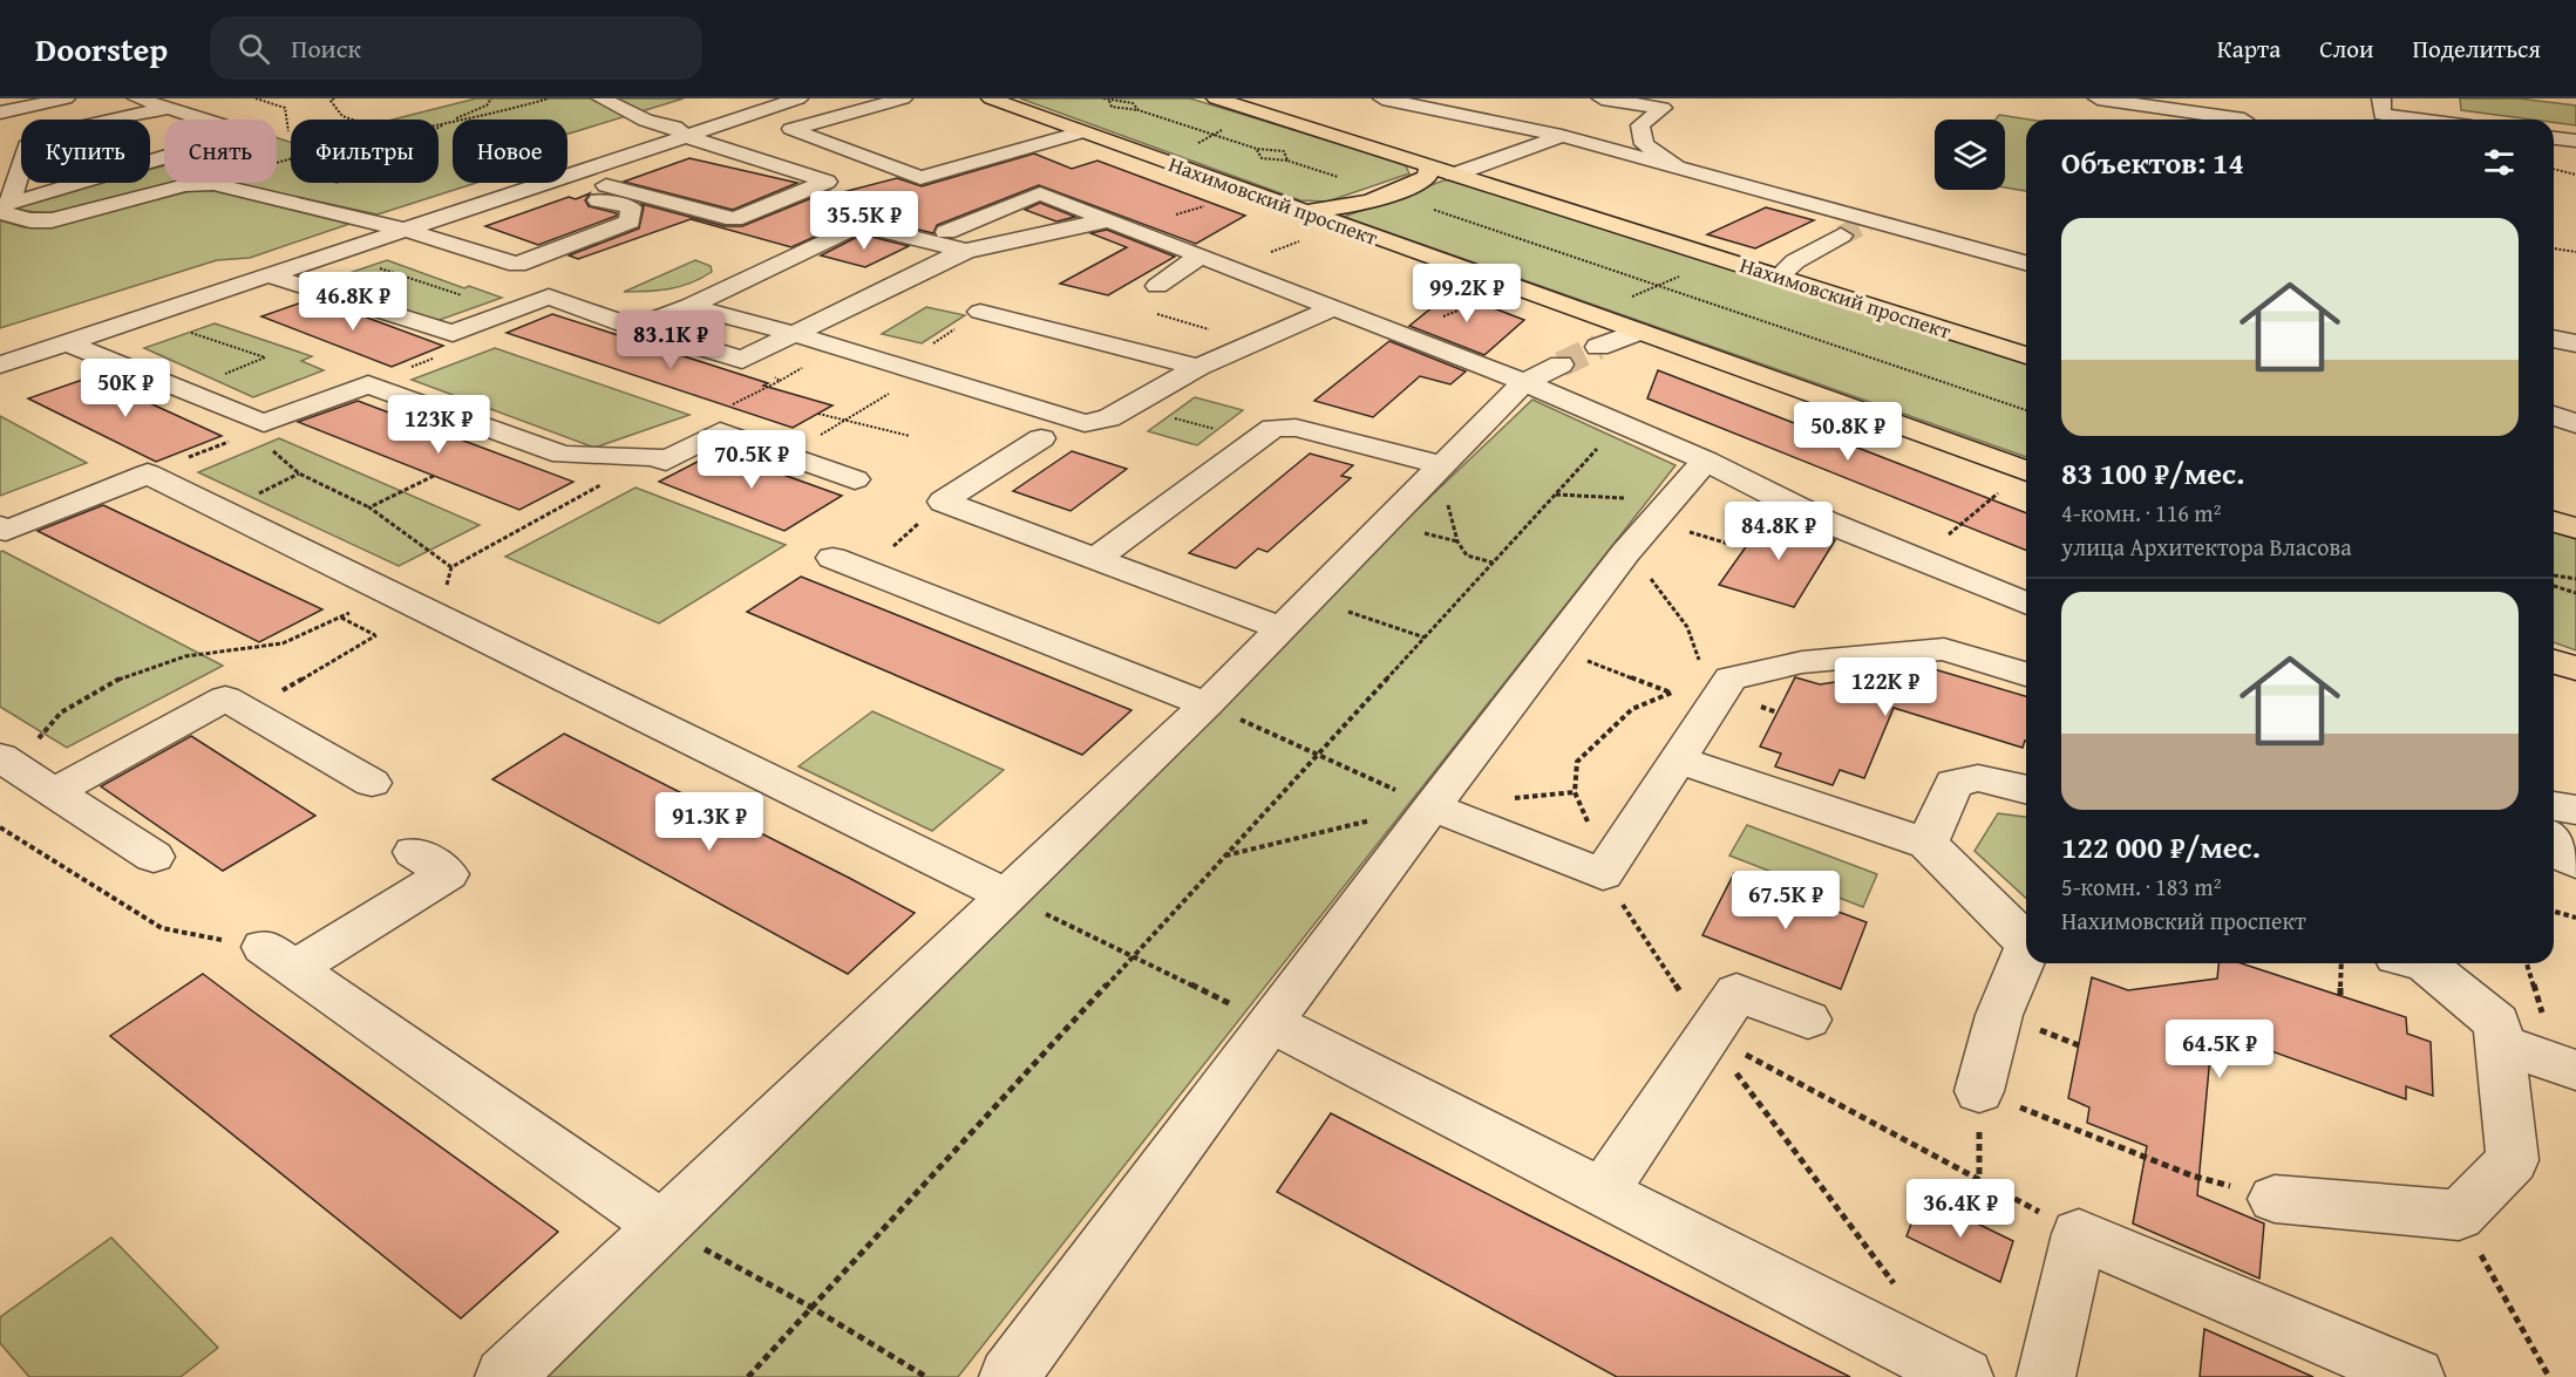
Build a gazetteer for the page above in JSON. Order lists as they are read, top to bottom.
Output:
{
  "streets": {
    "main road": ["Нахимовский проспект"]
  },
  "page": {
    "header": "Doorstep",
    "search": "Поиск",
    "nav": ["Карта", "Слои", "Поделиться"],
    "chip": [
      "Купить",
      "Снять",
      "Фильтры",
      "Новое"
    ],
    "heading": "Объектов: 14",
    "price": [
      "35.5K ₽",
      "99.2K ₽",
      "46.8K ₽",
      "83.1K ₽",
      "50K ₽",
      "123K ₽",
      "50.8K ₽",
      "70.5K ₽",
      "84.8K ₽",
      "122K ₽",
      "91.3K ₽",
      "67.5K ₽",
      "64.5K ₽",
      "36.4K ₽"
    ],
    "list": [
      {
        "name": "83 100 ₽/мес.",
        "note": "4-комн. · 116 m² · улица Архитектора Власова"
      },
      {
        "name": "122 000 ₽/мес.",
        "note": "5-комн. · 183 m² · Нахимовский проспект"
      }
    ]
  }
}
